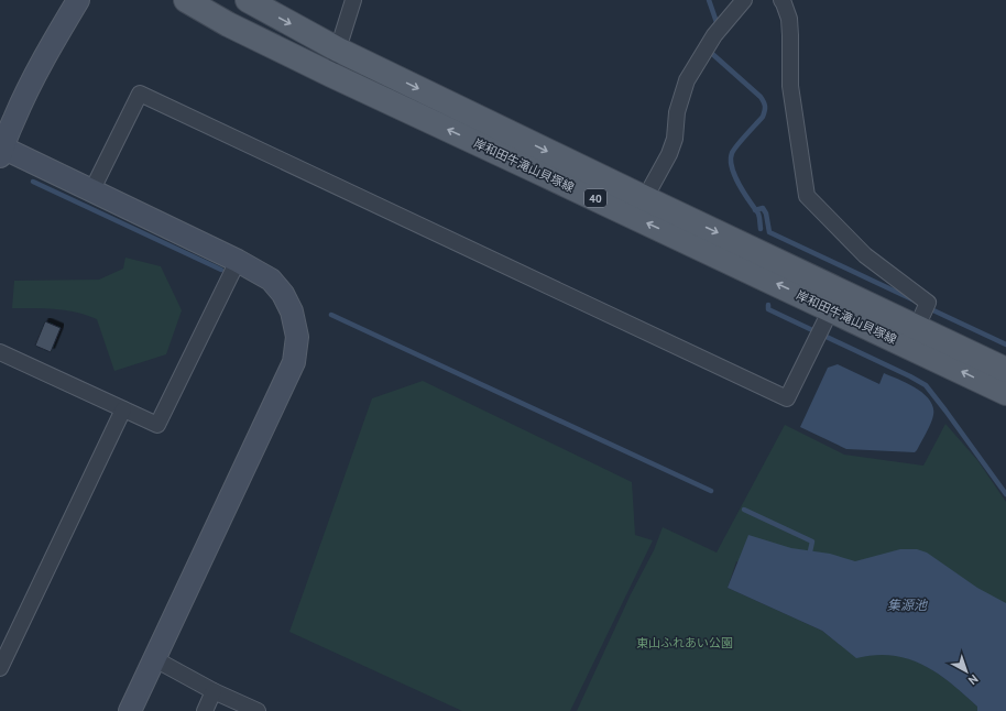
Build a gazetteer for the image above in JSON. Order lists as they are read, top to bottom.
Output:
{
  "streets": {
    "main road": ["岸和田牛滝山貝塚線", "40"]
  },
  "water": ["集源池"],
  "parks": ["東山ふれあい公園"],
  "north": "bottom right"
}
